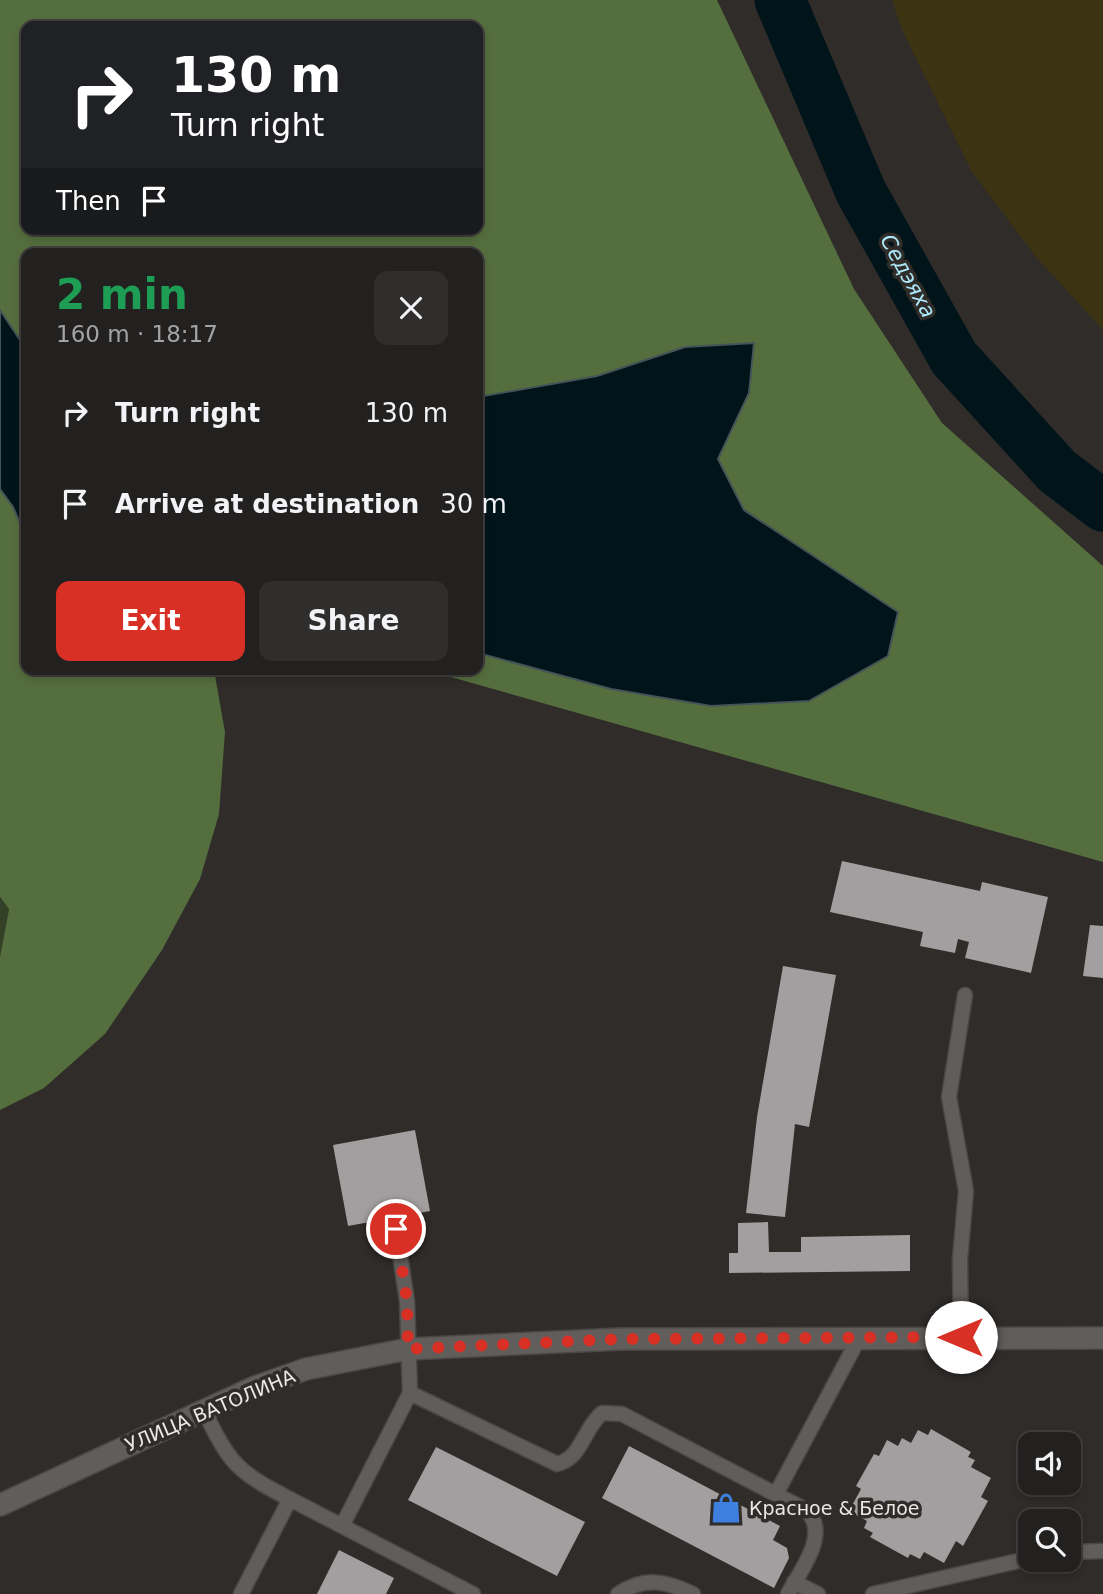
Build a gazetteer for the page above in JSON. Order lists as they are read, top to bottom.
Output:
{
  "streets": {
    "street": ["УЛИЦА ВАТОЛИНА"]
  },
  "water": ["Седэяха"],
  "places": {
    "shop": ["Красное & Белое"]
  },
  "page": {
    "turn": ["130 m", "Turn right"],
    "then": "Then",
    "heading": ["2 min", "160 m · 18:17"],
    "list": [
      {
        "name": "Turn right",
        "value": "130 m"
      },
      {
        "name": "Arrive at destination",
        "value": "30 m"
      }
    ],
    "buttons": ["Exit", "Share"]
  }
}
